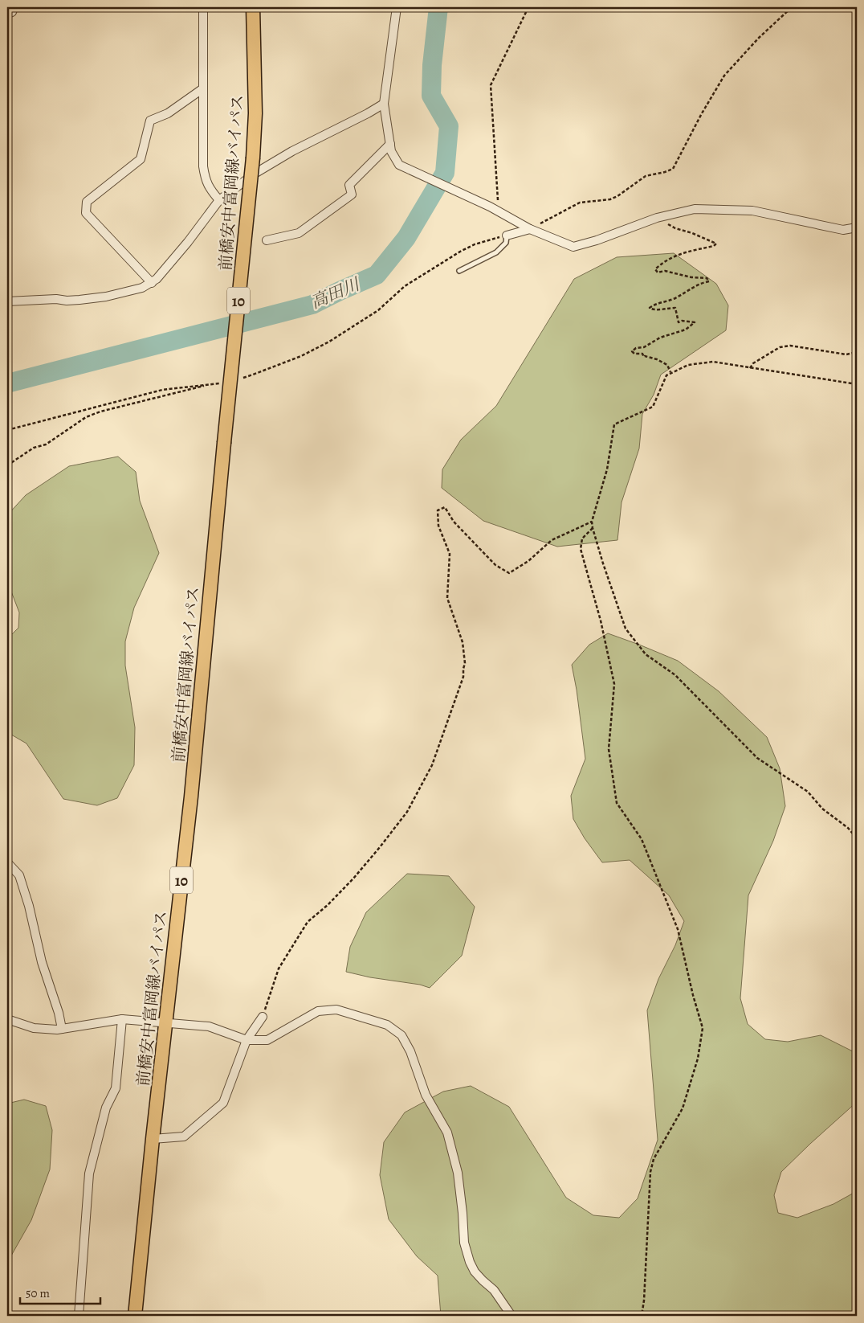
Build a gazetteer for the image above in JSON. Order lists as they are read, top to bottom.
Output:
{
  "streets": {
    "main road": ["前橋安中富岡線バイパス", "10"]
  },
  "water": ["高田川"],
  "scale_bar": "50 m"
}
